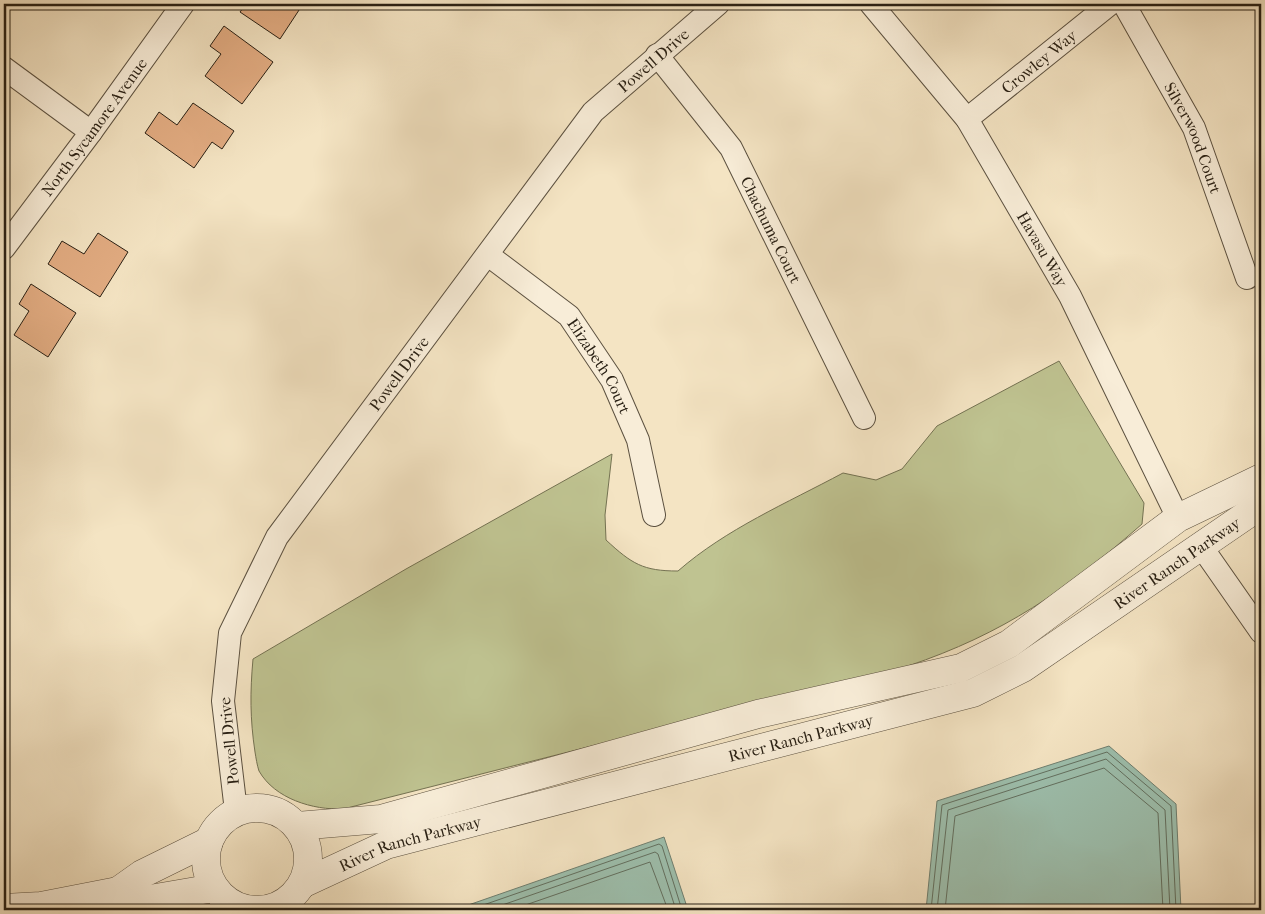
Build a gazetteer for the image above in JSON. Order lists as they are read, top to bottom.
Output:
{
  "streets": {
    "street": [
      "Powell Drive",
      "Crowley Way",
      "North Sycamore Avenue",
      "Silverwood Court",
      "Chachuma Court",
      "Havasu Way",
      "Elizabeth Court",
      "River Ranch Parkway"
    ]
  },
  "crossings": [
    ["Powell Drive", "Chachuma Court"],
    ["Powell Drive", "Elizabeth Court"],
    ["Powell Drive", "River Ranch Parkway"],
    ["Crowley Way", "Havasu Way"],
    ["Havasu Way", "River Ranch Parkway"]
  ]
}
